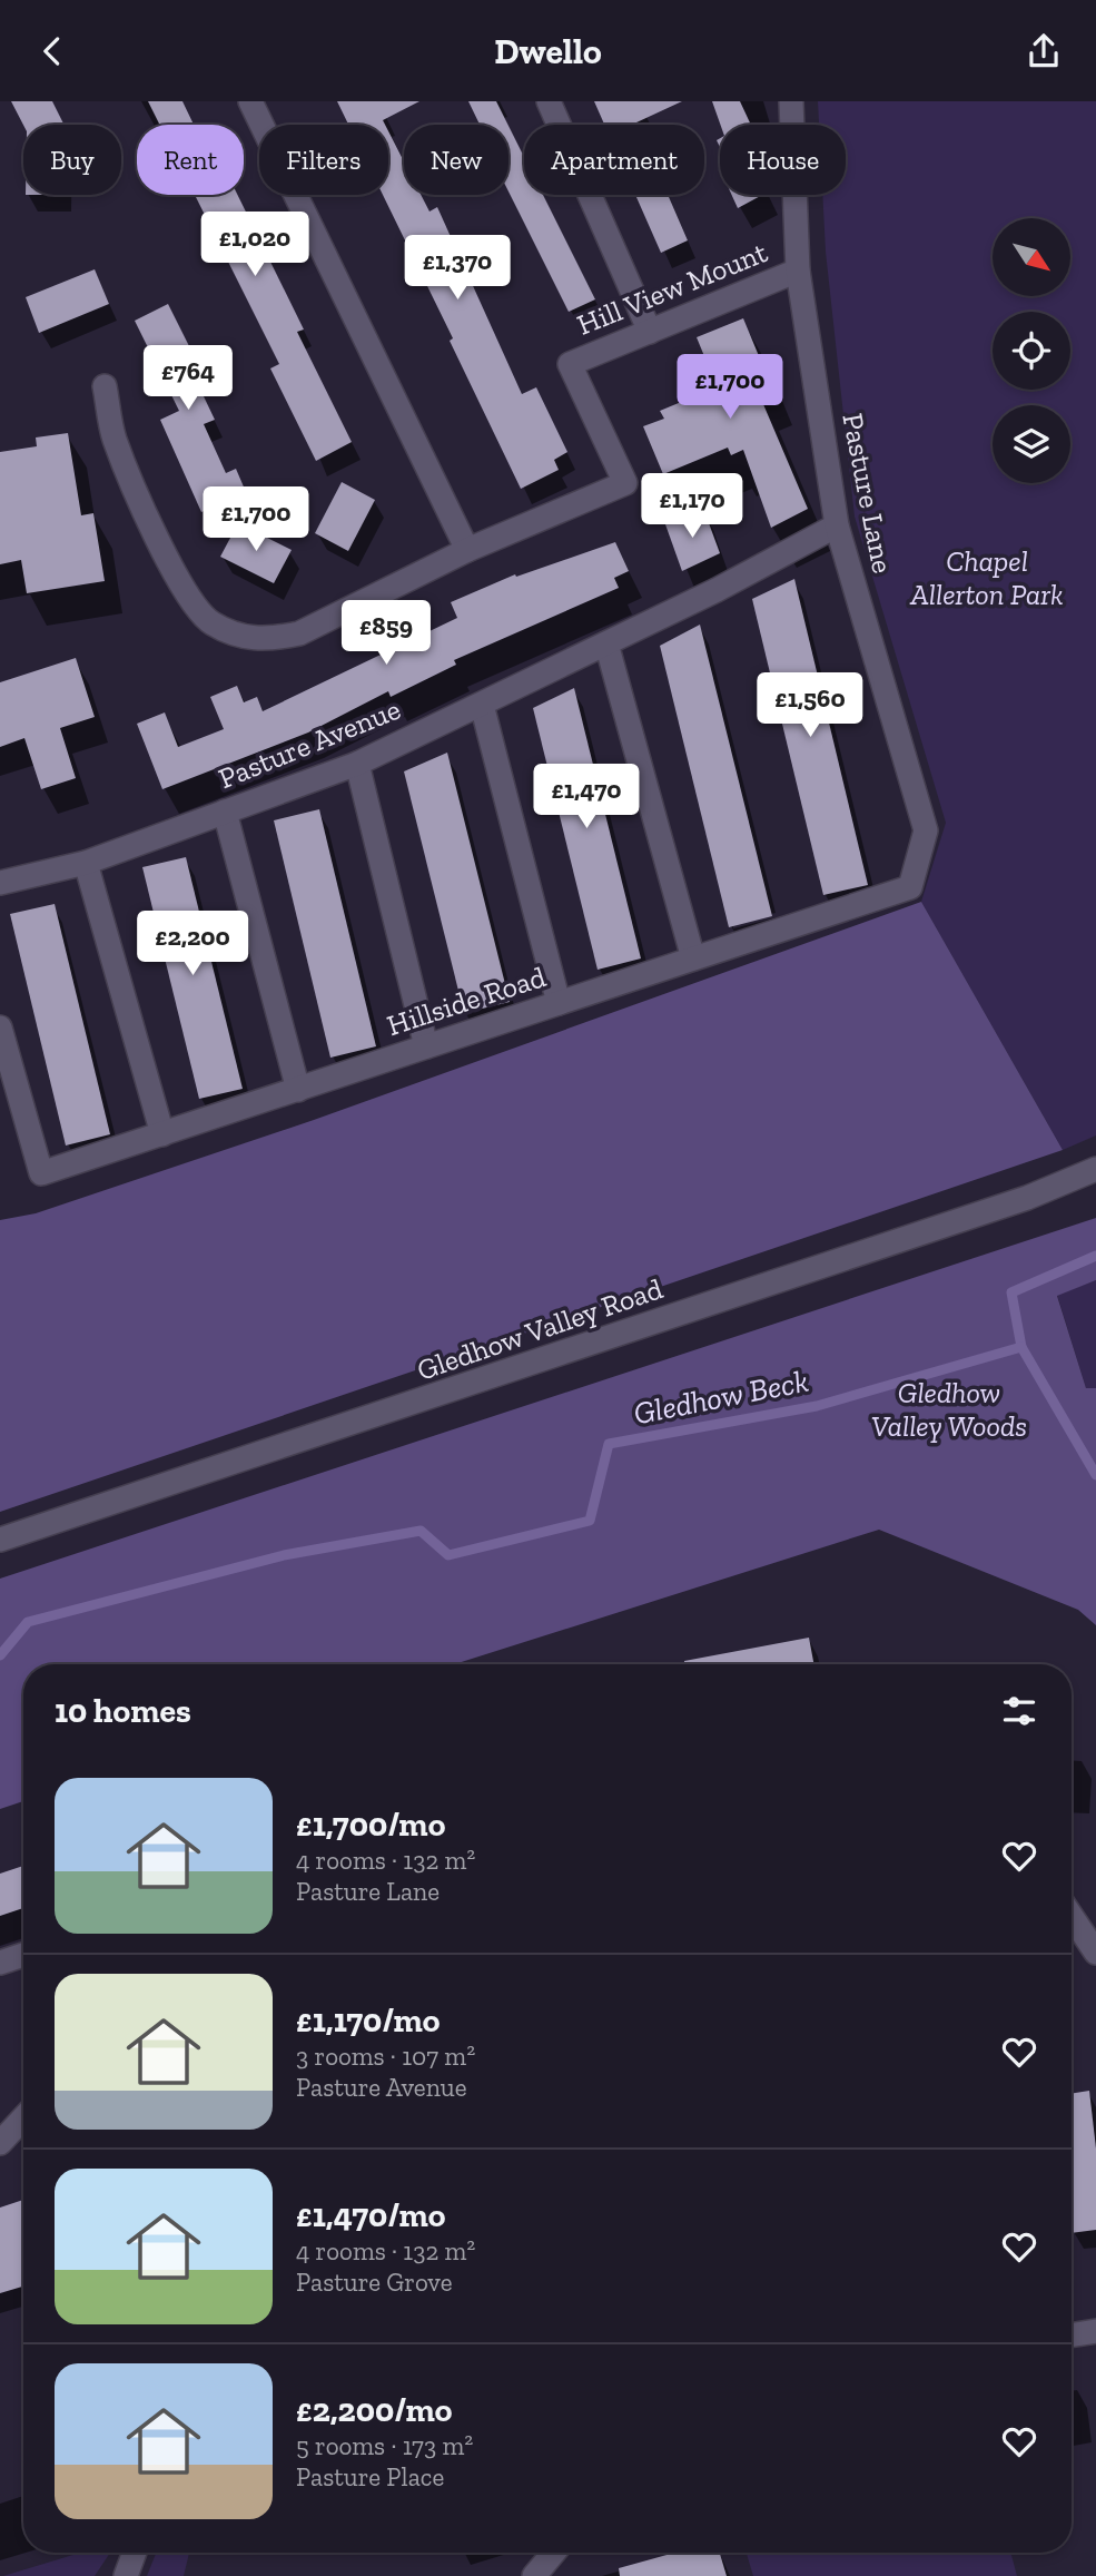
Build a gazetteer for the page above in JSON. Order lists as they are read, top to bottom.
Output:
{
  "streets": {
    "street": [
      "Hill View Mount",
      "Pasture Lane",
      "Pasture Avenue",
      "Hillside Road",
      "Gledhow Valley Road"
    ]
  },
  "crossings": [
    ["Hill View Mount", "Pasture Lane"],
    ["Pasture Lane", "Pasture Avenue"],
    ["Pasture Lane", "Hillside Road"]
  ],
  "water": ["Gledhow Beck"],
  "parks": ["Chapel Allerton Park", "Gledhow Valley Woods"],
  "north": "bottom right",
  "page": {
    "header": "Dwello",
    "chip": [
      "Buy",
      "Rent",
      "Filters",
      "New",
      "Apartment",
      "House"
    ],
    "price": [
      "£1,020",
      "£1,370",
      "£764",
      "£1,700",
      "£1,170",
      "£1,700",
      "£859",
      "£1,560",
      "£1,470",
      "£2,200"
    ],
    "heading": "10 homes",
    "list": [
      {
        "name": "£1,700/mo",
        "note": "4 rooms · 132 m² · Pasture Lane"
      },
      {
        "name": "£1,170/mo",
        "note": "3 rooms · 107 m² · Pasture Avenue"
      },
      {
        "name": "£1,470/mo",
        "note": "4 rooms · 132 m² · Pasture Grove"
      },
      {
        "name": "£2,200/mo",
        "note": "5 rooms · 173 m² · Pasture Place"
      }
    ]
  }
}
